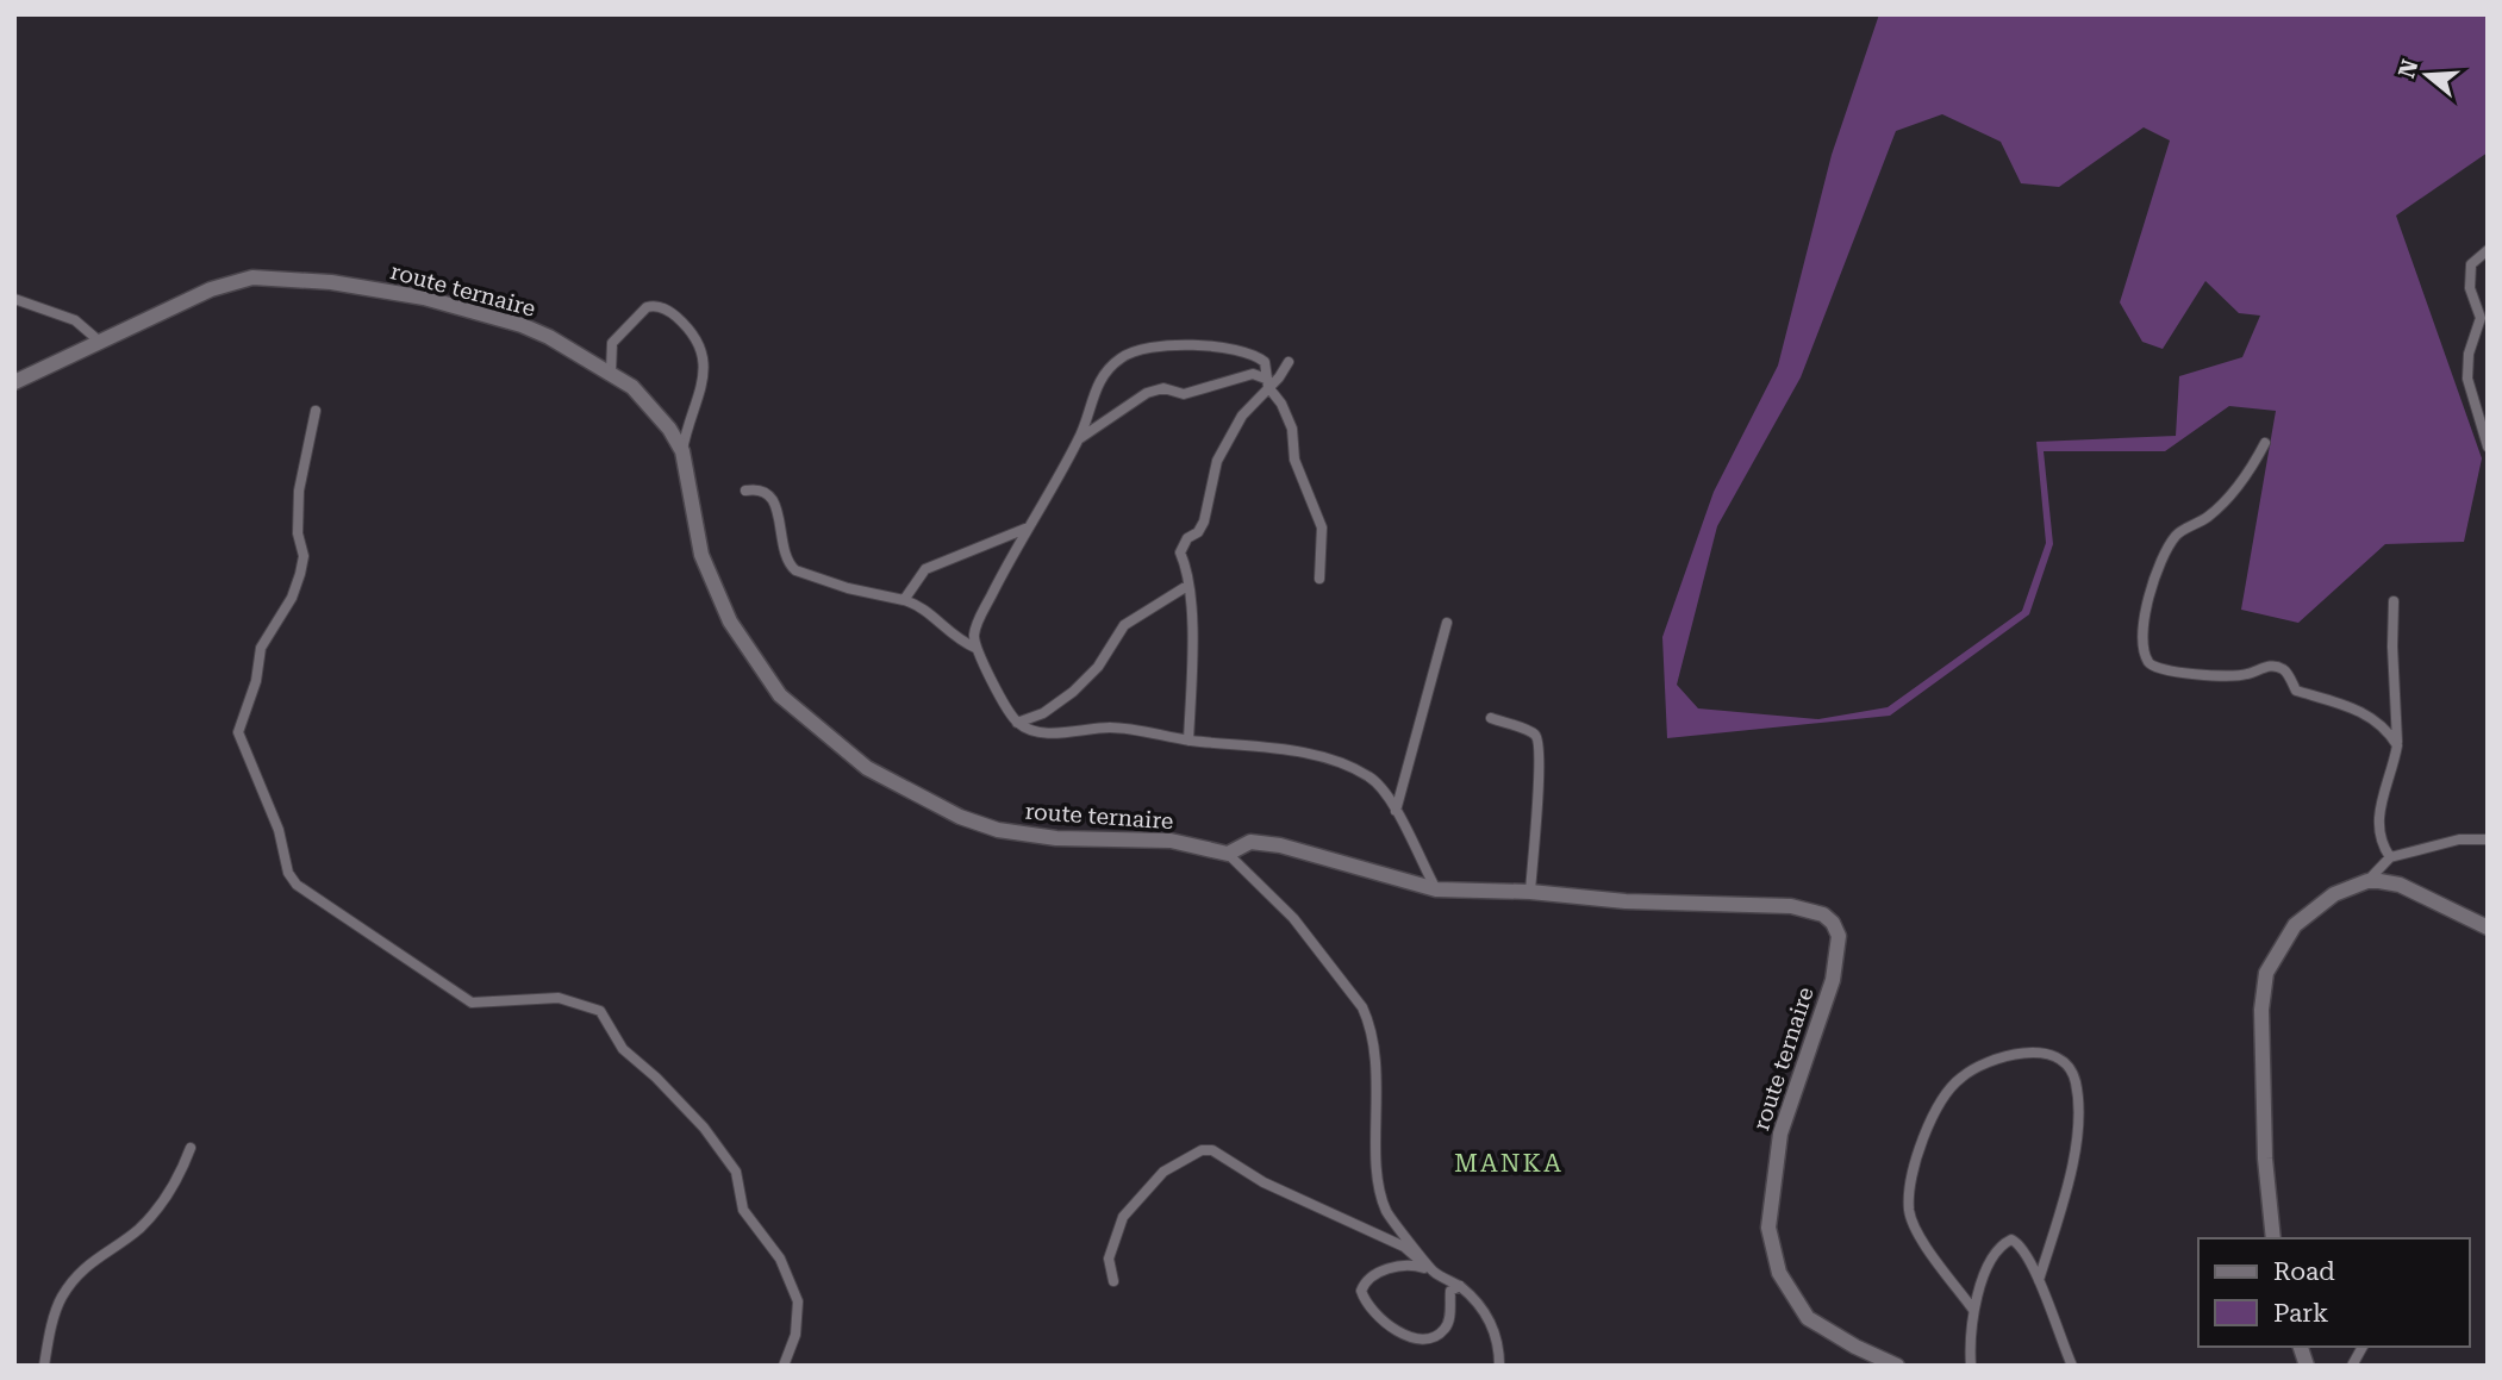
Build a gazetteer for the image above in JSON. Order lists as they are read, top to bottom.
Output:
{
  "streets": {
    "street": ["route ternaire"]
  },
  "districts": ["MANKA"],
  "legend": ["Road", "Park"],
  "north": "left"
}
